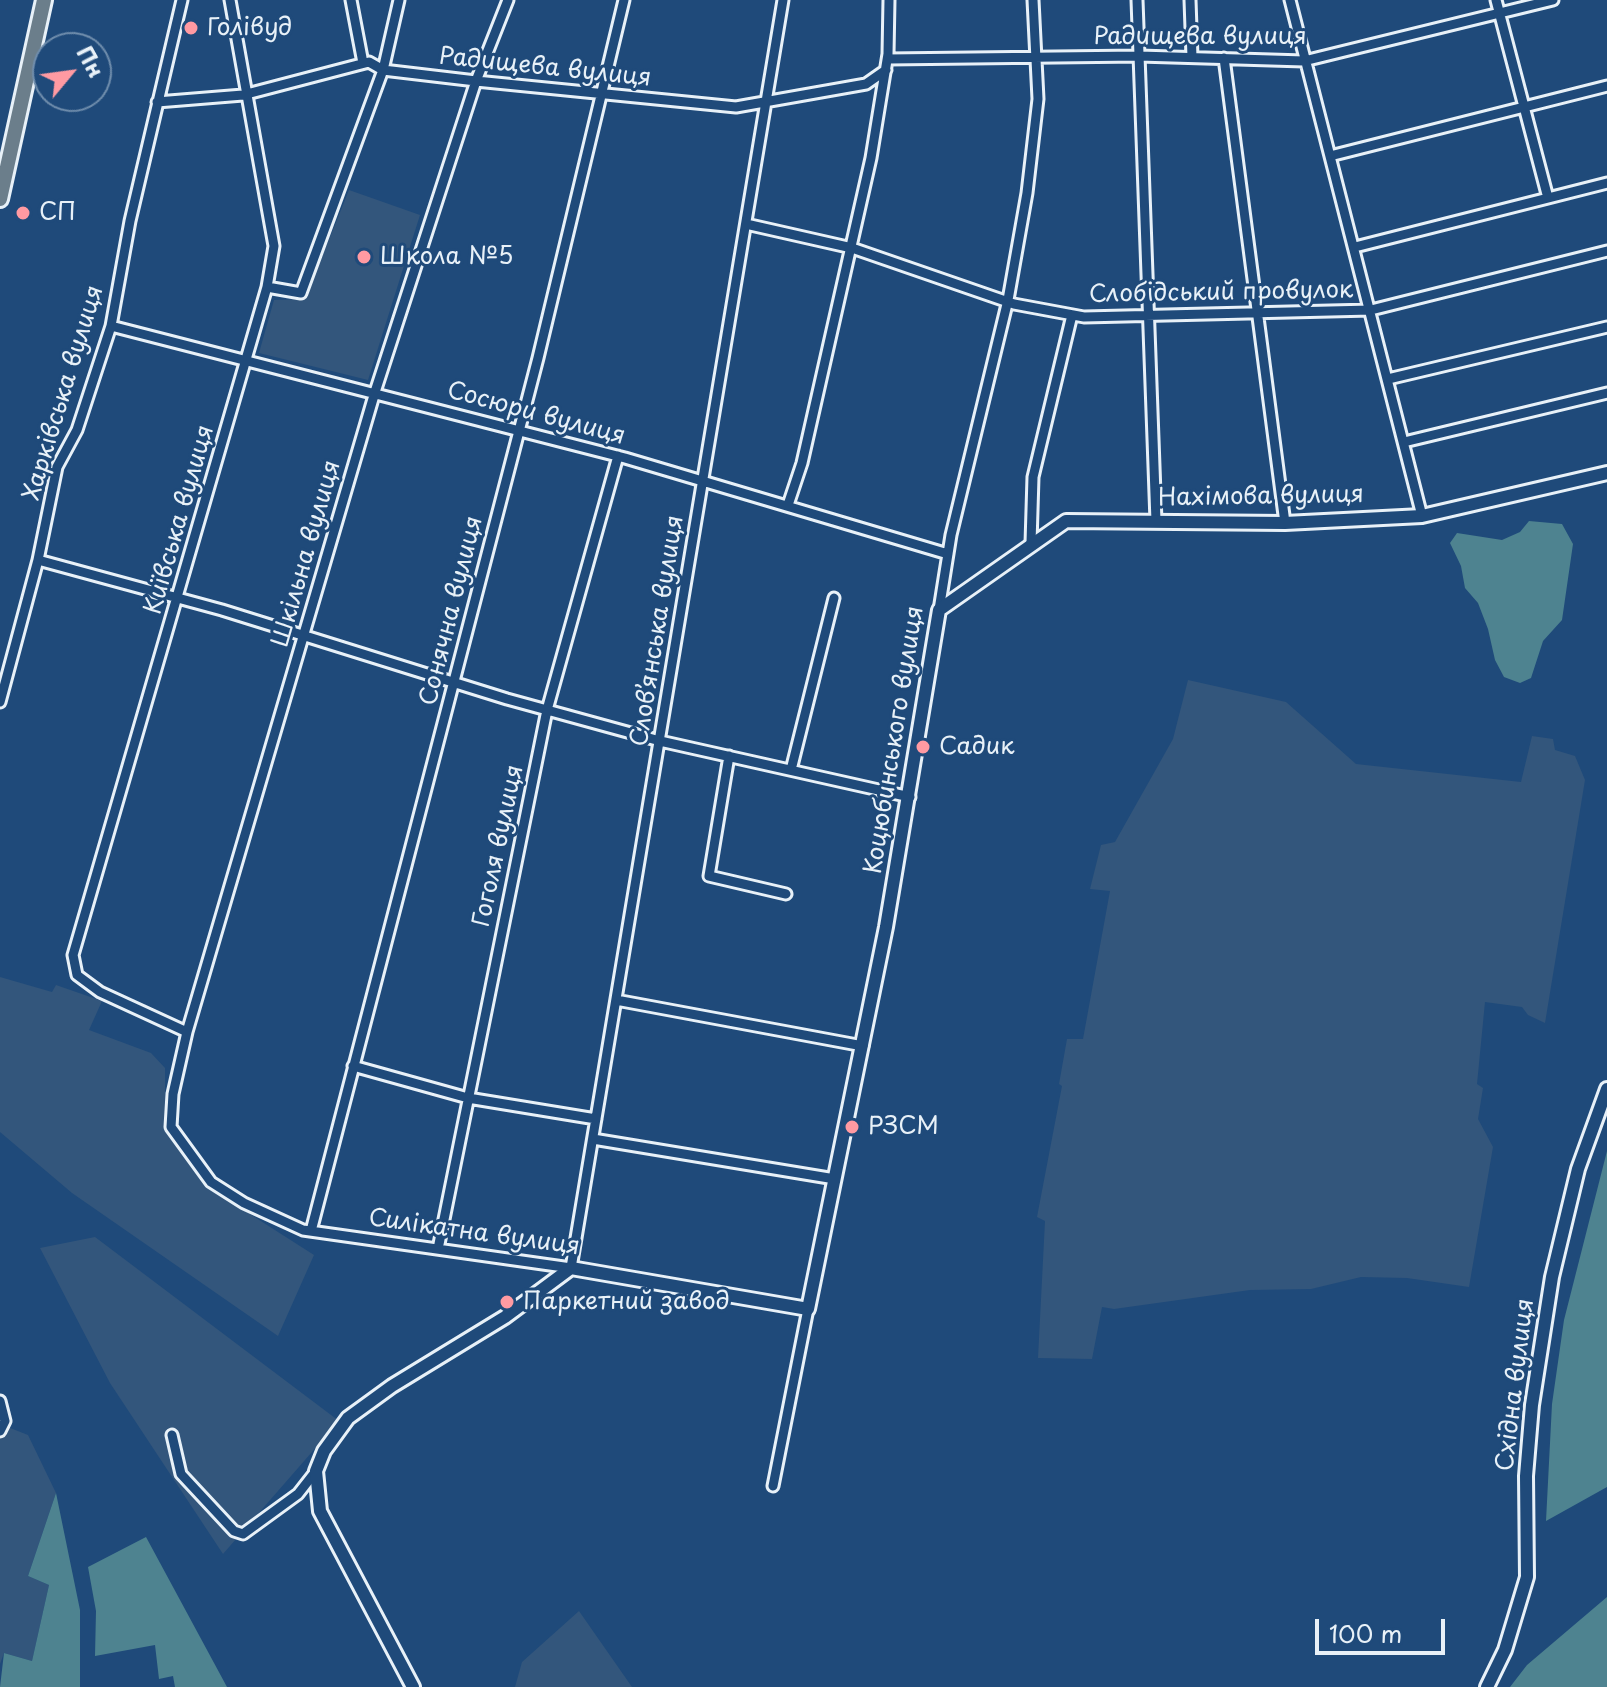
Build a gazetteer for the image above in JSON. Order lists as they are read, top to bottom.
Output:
{
  "streets": {
    "street": [
      "Радищева вулиця",
      "Слобідський провулок",
      "Харківська вулиця",
      "Сосюри вулиця",
      "Нахімова вулиця",
      "Київська вулиця",
      "Шкільна вулиця",
      "Сонячна вулиця",
      "Слов’янська вулиця",
      "Коцюбинського вулиця",
      "Гоголя вулиця",
      "Силікатна вулиця",
      "Східна вулиця"
    ]
  },
  "crossings": [
    ["Радищева вулиця", "Шкільна вулиця"],
    ["Радищева вулиця", "Сонячна вулиця"],
    ["Радищева вулиця", "Слов’янська вулиця"],
    ["Радищева вулиця", "Коцюбинського вулиця"],
    ["Слобідський провулок", "Слов’янська вулиця"],
    ["Слобідський провулок", "Коцюбинського вулиця"],
    ["Харківська вулиця", "Сосюри вулиця"],
    ["Сосюри вулиця", "Київська вулиця"],
    ["Сосюри вулиця", "Шкільна вулиця"],
    ["Сосюри вулиця", "Сонячна вулиця"],
    ["Сосюри вулиця", "Слов’янська вулиця"],
    ["Сосюри вулиця", "Коцюбинського вулиця"],
    ["Сосюри вулиця", "Гоголя вулиця"],
    ["Нахімова вулиця", "Коцюбинського вулиця"],
    ["Київська вулиця", "Шкільна вулиця"],
    ["Шкільна вулиця", "Силікатна вулиця"],
    ["Сонячна вулиця", "Силікатна вулиця"],
    ["Слов’янська вулиця", "Силікатна вулиця"],
    ["Коцюбинського вулиця", "Силікатна вулиця"],
    ["Гоголя вулиця", "Силікатна вулиця"]
  ],
  "places": [
    "Голівуд",
    "СП",
    "Школа №5",
    "Садик",
    "РЗСМ",
    "Паркетний завод"
  ],
  "scale_bar": "100 m",
  "north": "top right"
}
